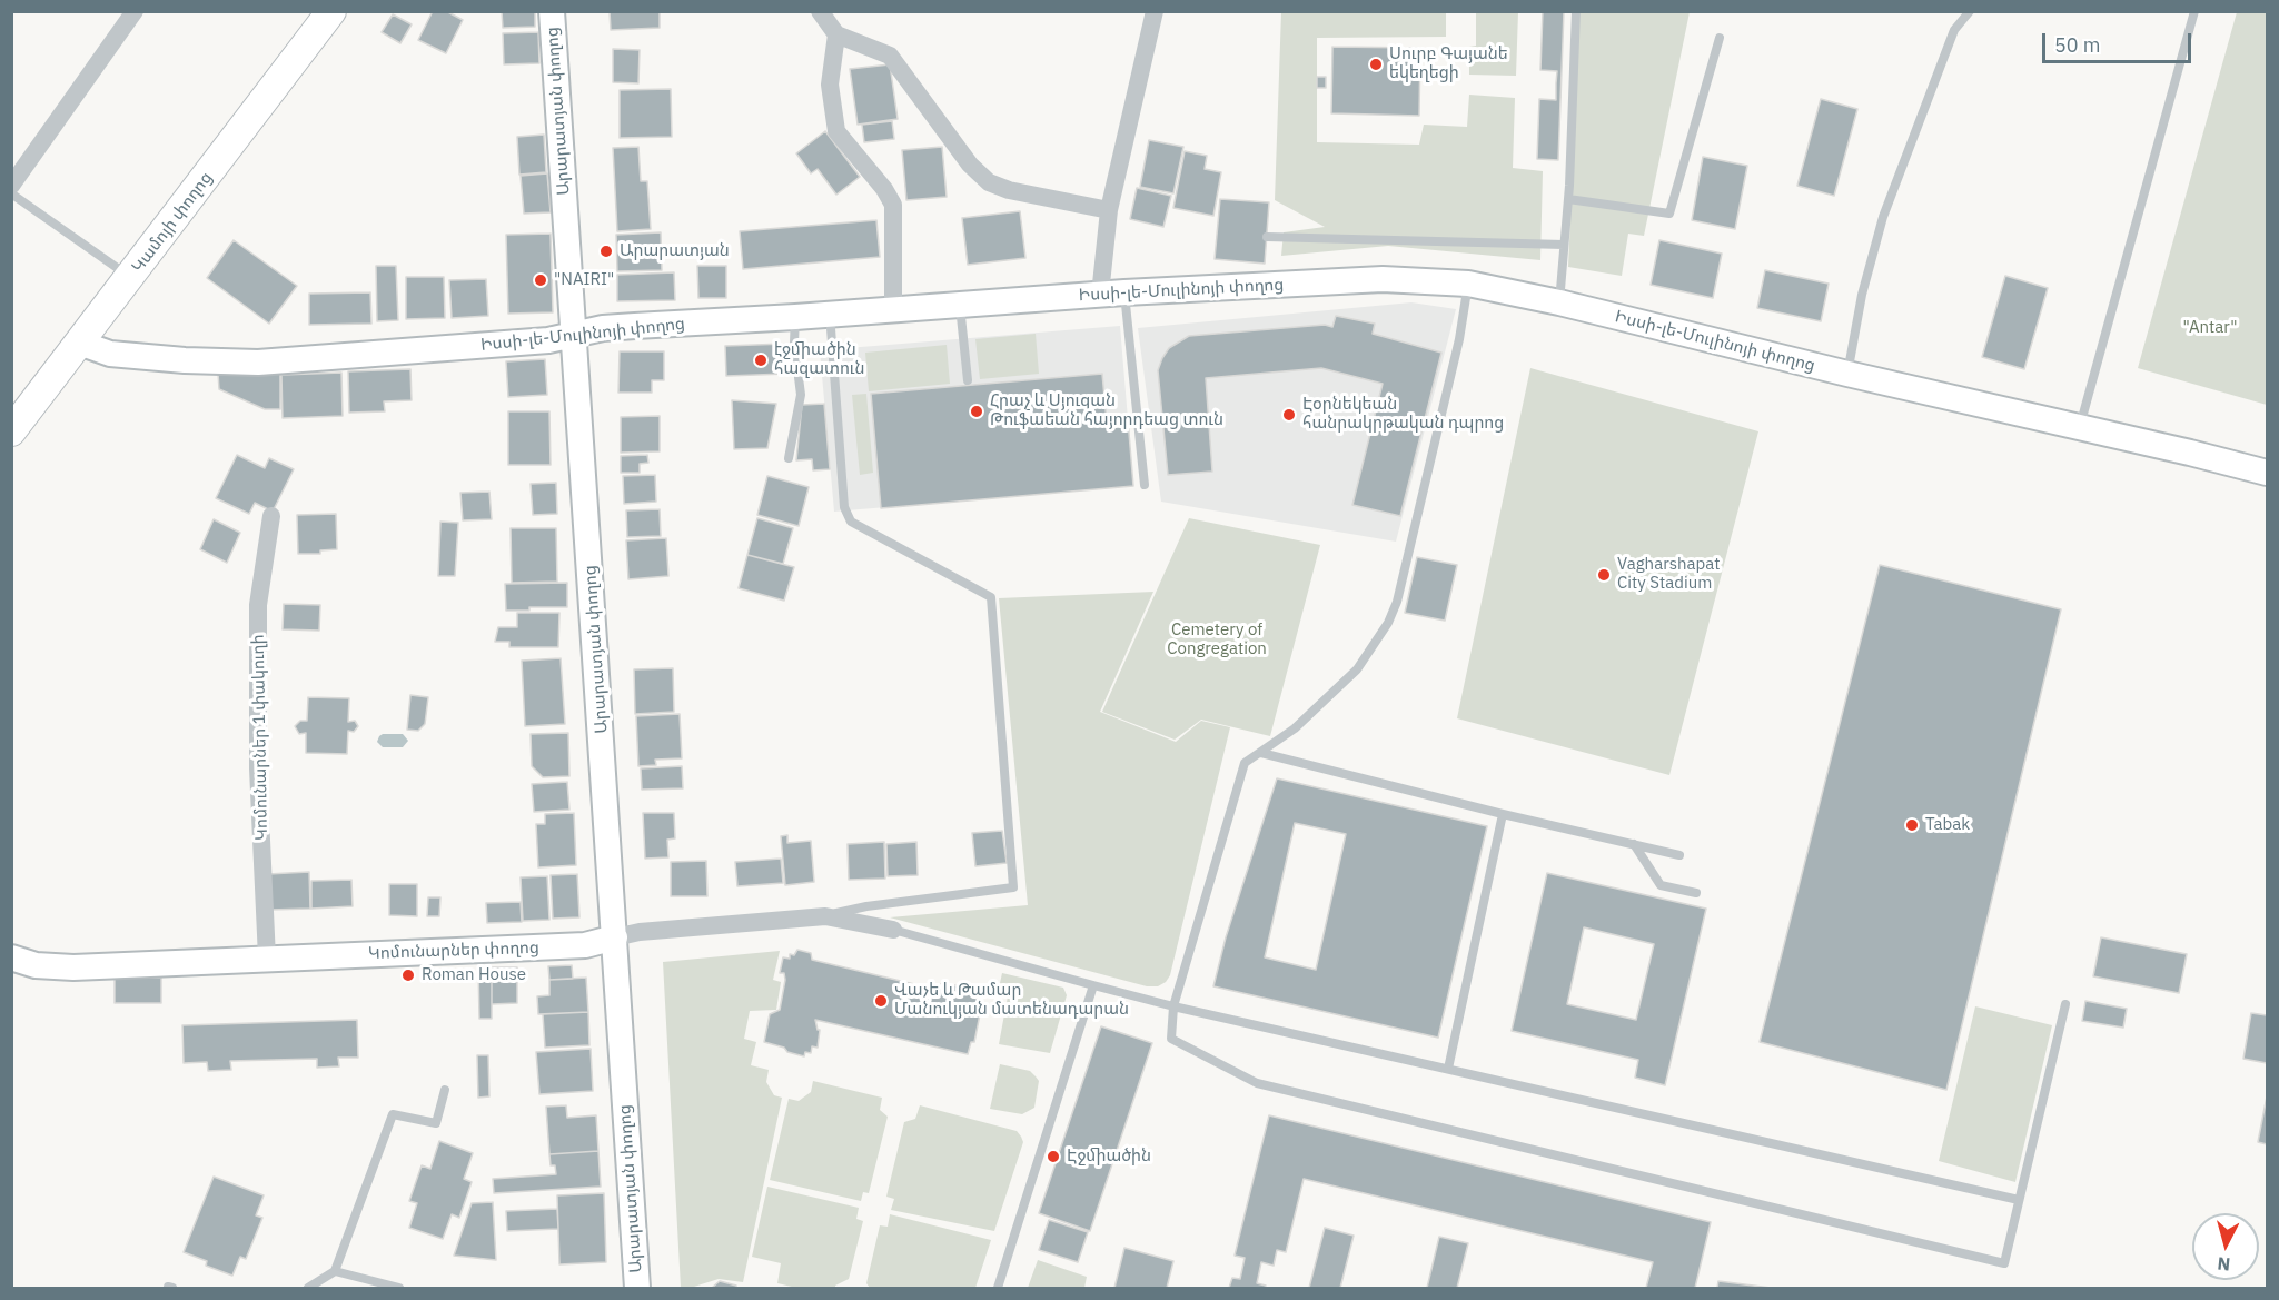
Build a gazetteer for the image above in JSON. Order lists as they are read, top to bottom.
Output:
{
  "streets": {
    "main road": ["Կամոյի փողոց"],
    "street": [
      "Արարատյան փողոց",
      "Իսսի-լե-Մուլինոյի փողոց",
      "Կոմունարներ 1 փակուղի",
      "Կոմունարներ փողոց"
    ]
  },
  "crossings": [
    ["Արարատյան փողոց", "Իսսի-լե-Մուլինոյի փողոց"],
    ["Արարատյան փողոց", "Կոմունարներ փողոց"],
    ["Կամոյի փողոց", "Իսսի-լե-Մուլինոյի փողոց"],
    ["Կոմունարներ 1 փակուղի", "Կոմունարներ փողոց"]
  ],
  "parks": ["\"Antar\"", "Cemetery of Congregation"],
  "places": [
    "Սուրբ Գայանե եկեղեցի",
    "Արարատյան",
    "\"NAIRI\"",
    "էջմիածին հազատուն",
    "Հրաչ և Սյուզան Թուֆաեան հայորդեաց տուն",
    "Էօրնեկեան հանրակրթական դպրոց",
    "Vagharshapat City Stadium",
    "Tabak",
    "Roman House",
    "Վաչե և Թամար Մանուկյան մատենադարան",
    "Էջմիածին"
  ],
  "scale_bar": "50 m",
  "north": "bottom"
}
